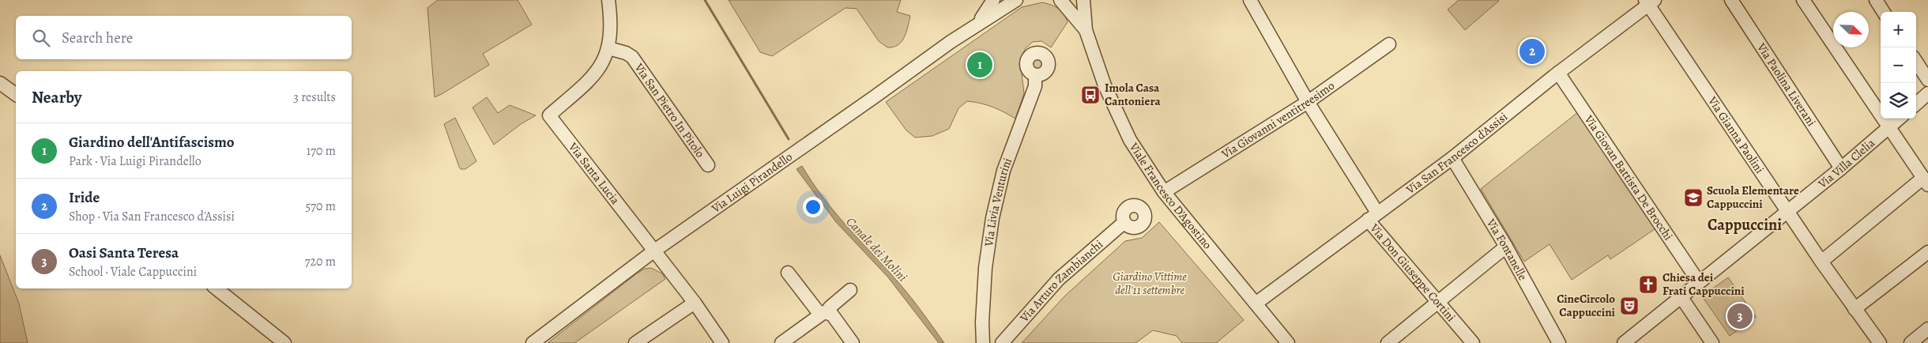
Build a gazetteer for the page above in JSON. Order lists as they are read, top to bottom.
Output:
{
  "streets": {
    "street": [
      "Via Paolina Liverani",
      "Via San Pietro In Pitolo",
      "Via Giovanni ventitreesimo",
      "Via Gianna Paolini",
      "Via San Francesco d'Assisi",
      "Via Villa Clelia",
      "Via Santa Lucia",
      "Via Giovan Battista De Brocchi",
      "Via Luigi Pirandello",
      "Viale Francesco D'Agostino",
      "Via Livia Venturini",
      "Via Fontanelle",
      "Via Don Giuseppe Cortini",
      "Via Arturo Zambianchi"
    ]
  },
  "crossings": [
    ["Via Paolina Liverani", "Via Villa Clelia"],
    ["Via San Pietro In Pitolo", "Via Santa Lucia"],
    ["Via Giovanni ventitreesimo", "Viale Francesco D'Agostino"],
    ["Via Giovanni ventitreesimo", "Via Don Giuseppe Cortini"],
    ["Via Gianna Paolini", "Via San Francesco d'Assisi"],
    ["Via Gianna Paolini", "Via Villa Clelia"],
    ["Via San Francesco d'Assisi", "Via Giovan Battista De Brocchi"],
    ["Via San Francesco d'Assisi", "Viale Francesco D'Agostino"],
    ["Via San Francesco d'Assisi", "Via Fontanelle"],
    ["Via San Francesco d'Assisi", "Via Don Giuseppe Cortini"],
    ["Via Villa Clelia", "Via Giovan Battista De Brocchi"],
    ["Via Santa Lucia", "Via Luigi Pirandello"]
  ],
  "districts": ["Cappuccini"],
  "water": ["Canale dei Molini"],
  "parks": ["Giardino Vittime dell'11 settembre"],
  "places": {
    "bus stop": ["Imola Casa Cantoniera"],
    "school or university": ["Scuola Elementare Cappuccini"],
    "church": ["Chiesa dei Frati Cappuccini"],
    "theatre": ["CineCircolo Cappuccini"]
  },
  "north": "bottom right",
  "page": {
    "map_buttons": ["+", "−"],
    "search": "Search here",
    "pins": ["2", "1", "3"],
    "heading": ["Nearby", "3 results"],
    "list": [
      {
        "mark": "1",
        "name": "Giardino dell'Antifascismo",
        "note": "Park · Via Luigi Pirandello",
        "value": "170 m"
      },
      {
        "mark": "2",
        "name": "Iride",
        "note": "Shop · Via San Francesco d'Assisi",
        "value": "570 m"
      },
      {
        "mark": "3",
        "name": "Oasi Santa Teresa",
        "note": "School · Viale Cappuccini",
        "value": "720 m"
      }
    ]
  }
}
